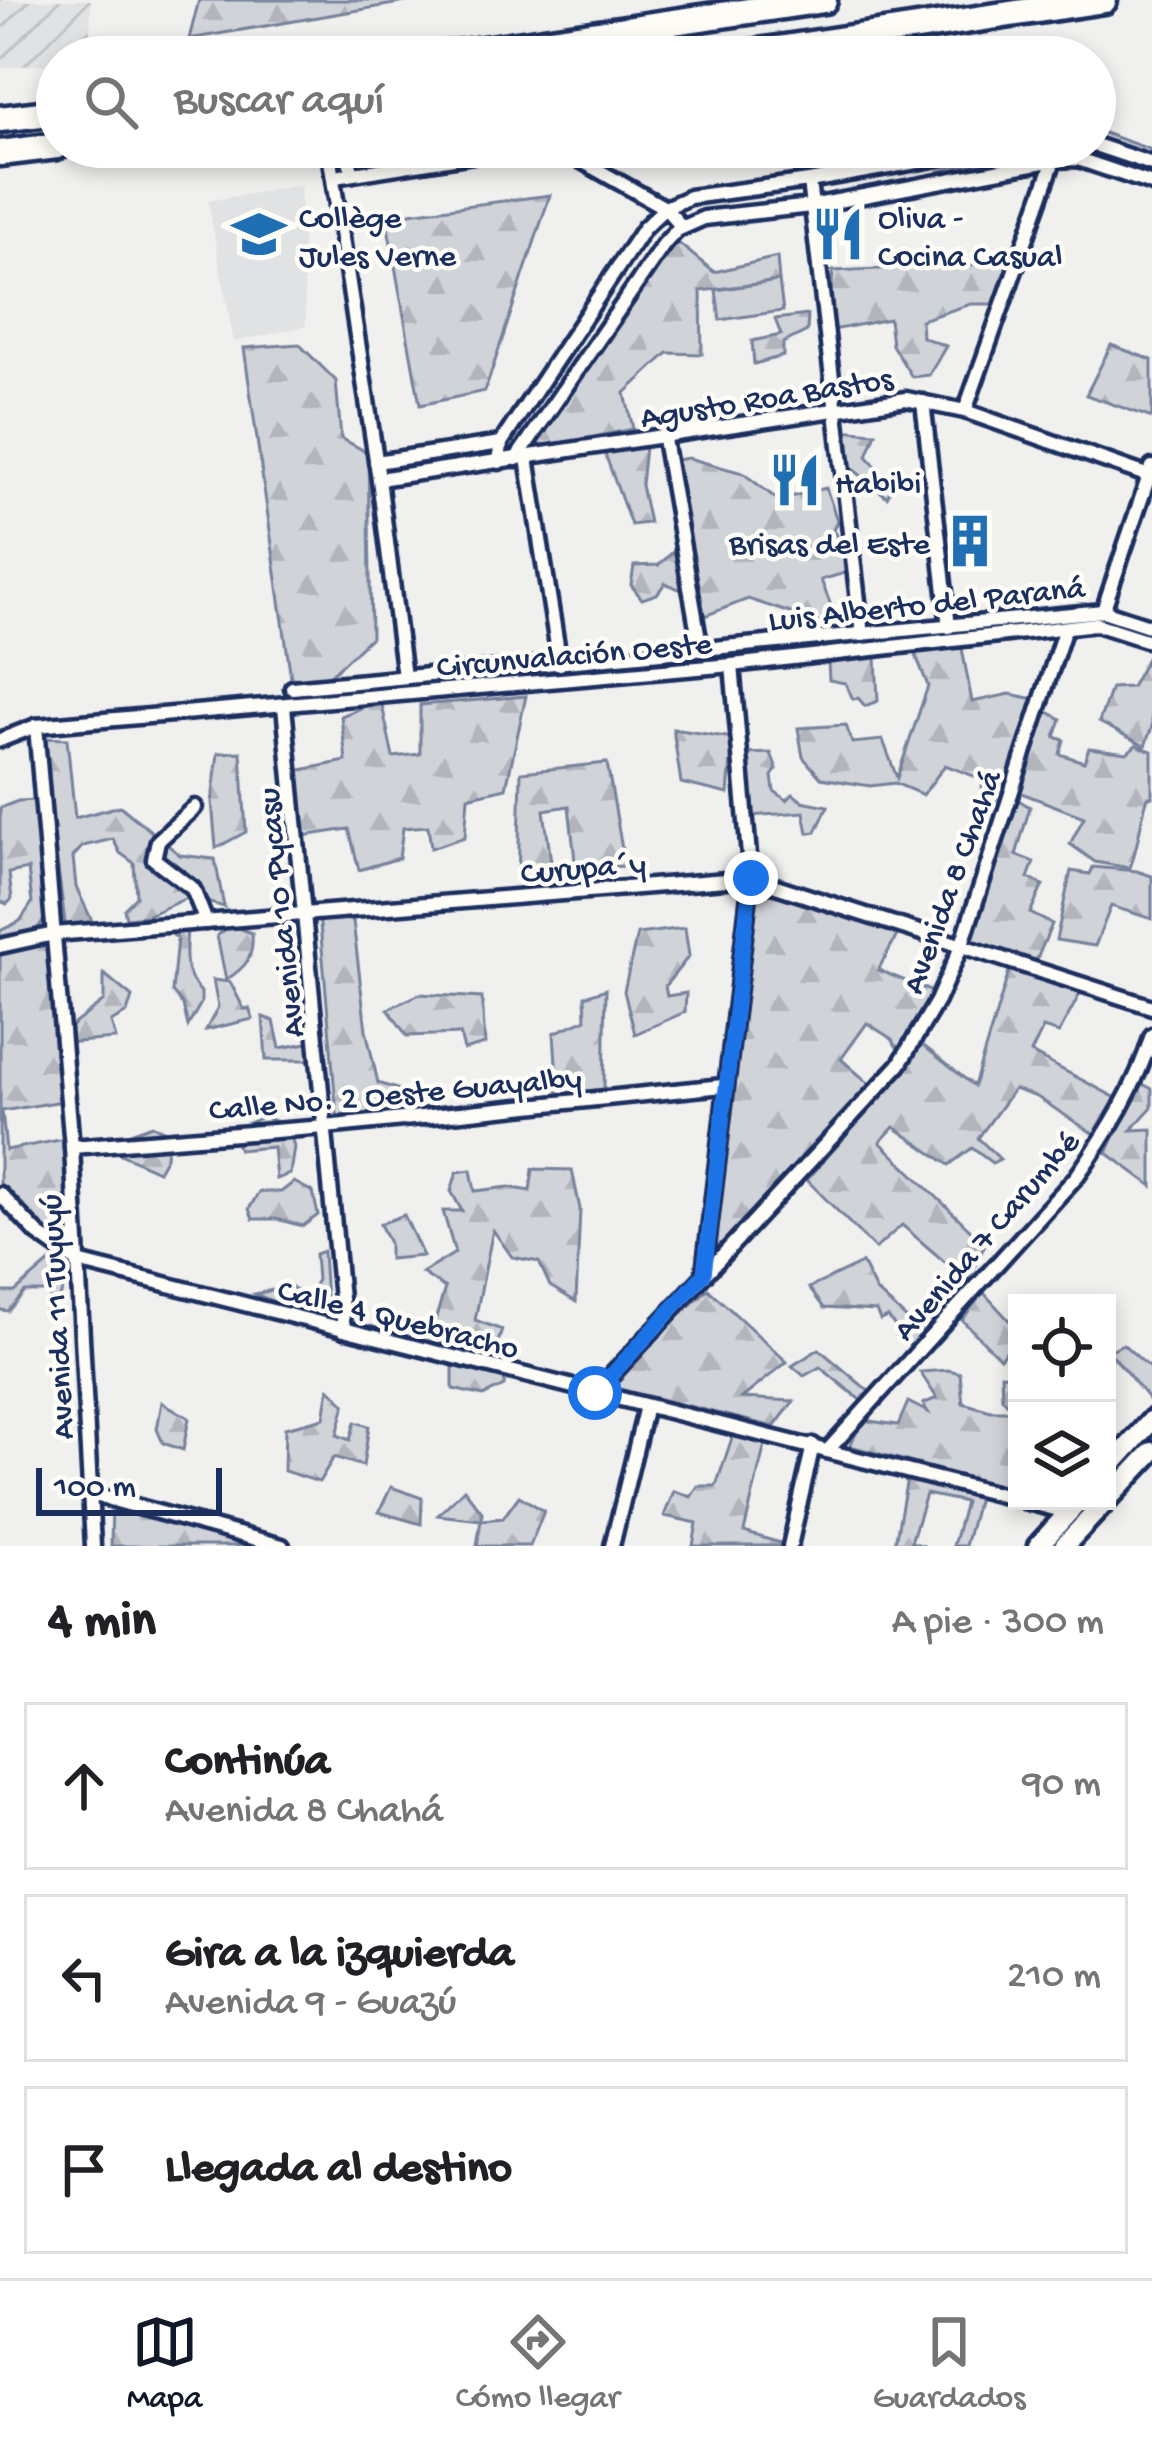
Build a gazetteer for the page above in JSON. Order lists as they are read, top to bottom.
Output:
{
  "streets": {
    "street": [
      "Agusto Roa Bastos",
      "Luis Alberto del Paraná",
      "Circunvalación Oeste",
      "Curupa´y",
      "Avenida 8 Chahá",
      "Avenida 10 Pycasu",
      "Calle No. 2 Oeste Guayalby",
      "Avenida 7 Carumbé",
      "Calle 4 Quebracho",
      "Avenida 11 Tuyuyú"
    ]
  },
  "crossings": [
    ["Circunvalación Oeste", "Avenida 8 Chahá"],
    ["Circunvalación Oeste", "Avenida 10 Pycasu"],
    ["Circunvalación Oeste", "Avenida 11 Tuyuyú"],
    ["Curupa´y", "Avenida 8 Chahá"],
    ["Curupa´y", "Avenida 10 Pycasu"],
    ["Curupa´y", "Avenida 11 Tuyuyú"],
    ["Avenida 8 Chahá", "Calle 4 Quebracho"],
    ["Avenida 10 Pycasu", "Calle No. 2 Oeste Guayalby"],
    ["Avenida 10 Pycasu", "Calle 4 Quebracho"],
    ["Calle No. 2 Oeste Guayalby", "Avenida 11 Tuyuyú"],
    ["Avenida 7 Carumbé", "Calle 4 Quebracho"],
    ["Calle 4 Quebracho", "Avenida 11 Tuyuyú"]
  ],
  "places": {
    "school or university": ["Collège Jules Verne"],
    "restaurant": ["Oliva - Cocina Casual", "Habibi"],
    "building": ["Brisas del Este"]
  },
  "scale_bar": "100 m",
  "page": {
    "search": "Buscar aquí",
    "scale": "100 m",
    "heading": ["4 min", "A pie · 300 m"],
    "list": [
      ["Continúa", "Avenida 8 Chahá", "90 m"],
      ["Gira a la izquierda", "Avenida 9 - Guazú", "210 m"],
      "Llegada al destino"
    ],
    "nav": ["Mapa", "Cómo llegar", "Guardados"]
  }
}
